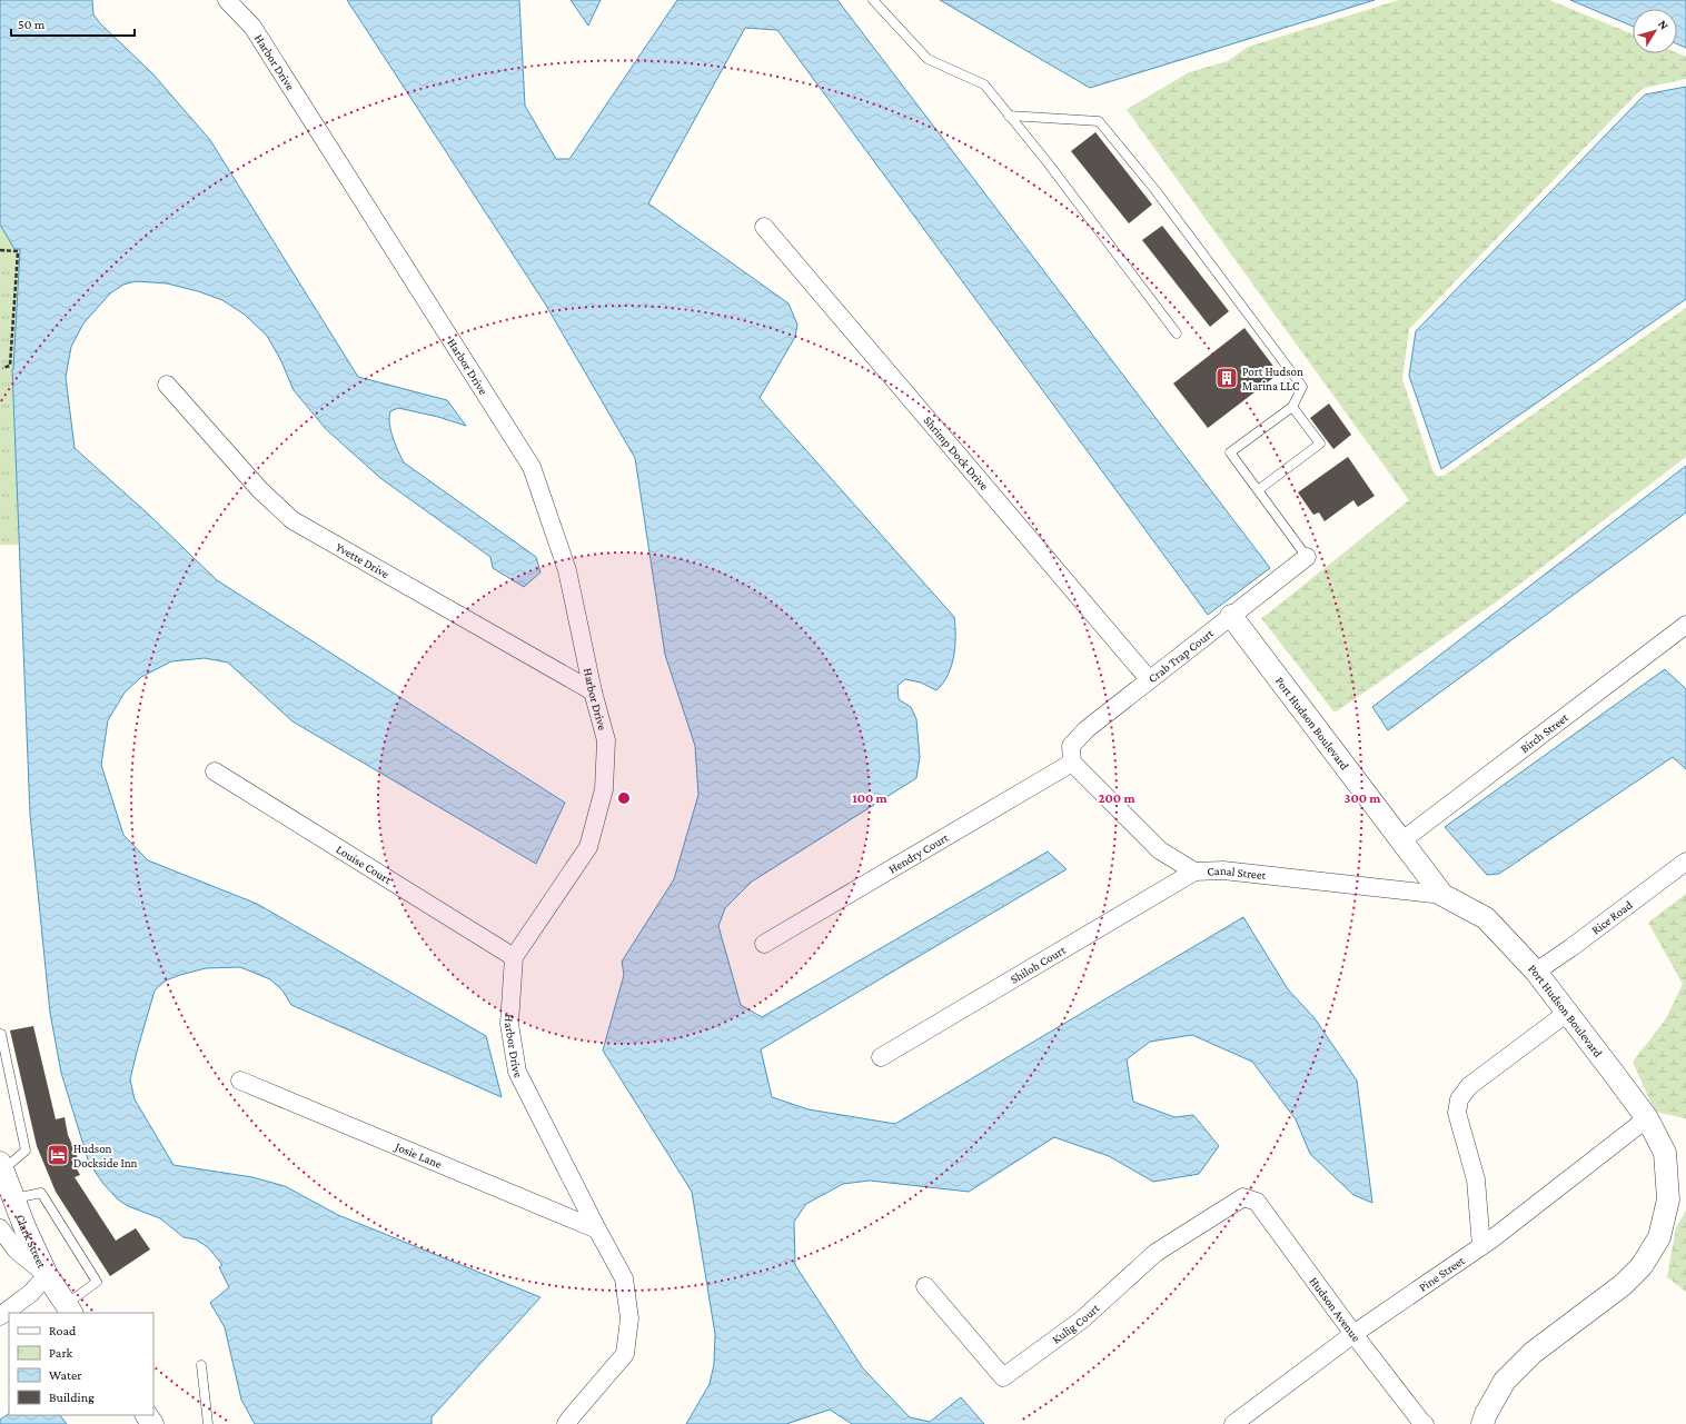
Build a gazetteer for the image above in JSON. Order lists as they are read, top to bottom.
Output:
{
  "streets": {
    "street": [
      "Harbor Drive",
      "Shrimp Dock Drive",
      "Yvette Drive",
      "Crab Trap Court",
      "Port Hudson Boulevard",
      "Birch Street",
      "Hendry Court",
      "Louise Court",
      "Canal Street",
      "Rice Road",
      "Shiloh Court",
      "Josie Lane",
      "Clark Street",
      "Pine Street",
      "Hudson Avenue",
      "Kulig Court"
    ]
  },
  "crossings": [
    ["Harbor Drive", "Yvette Drive"],
    ["Harbor Drive", "Louise Court"],
    ["Harbor Drive", "Josie Lane"],
    ["Shrimp Dock Drive", "Crab Trap Court"],
    ["Crab Trap Court", "Port Hudson Boulevard"],
    ["Crab Trap Court", "Hendry Court"],
    ["Crab Trap Court", "Canal Street"],
    ["Port Hudson Boulevard", "Birch Street"],
    ["Port Hudson Boulevard", "Canal Street"],
    ["Port Hudson Boulevard", "Rice Road"],
    ["Port Hudson Boulevard", "Pine Street"],
    ["Hendry Court", "Canal Street"],
    ["Canal Street", "Shiloh Court"],
    ["Pine Street", "Hudson Avenue"],
    ["Hudson Avenue", "Kulig Court"]
  ],
  "places": {
    "building": ["Port Hudson Marina LLC"],
    "hotel": ["Hudson Dockside Inn"]
  },
  "legend": [
    "Road",
    "Park",
    "Water",
    "Building"
  ],
  "scale_bar": "50 m",
  "north": "top right",
  "rings": ["100 m", "200 m", "300 m"]
}
